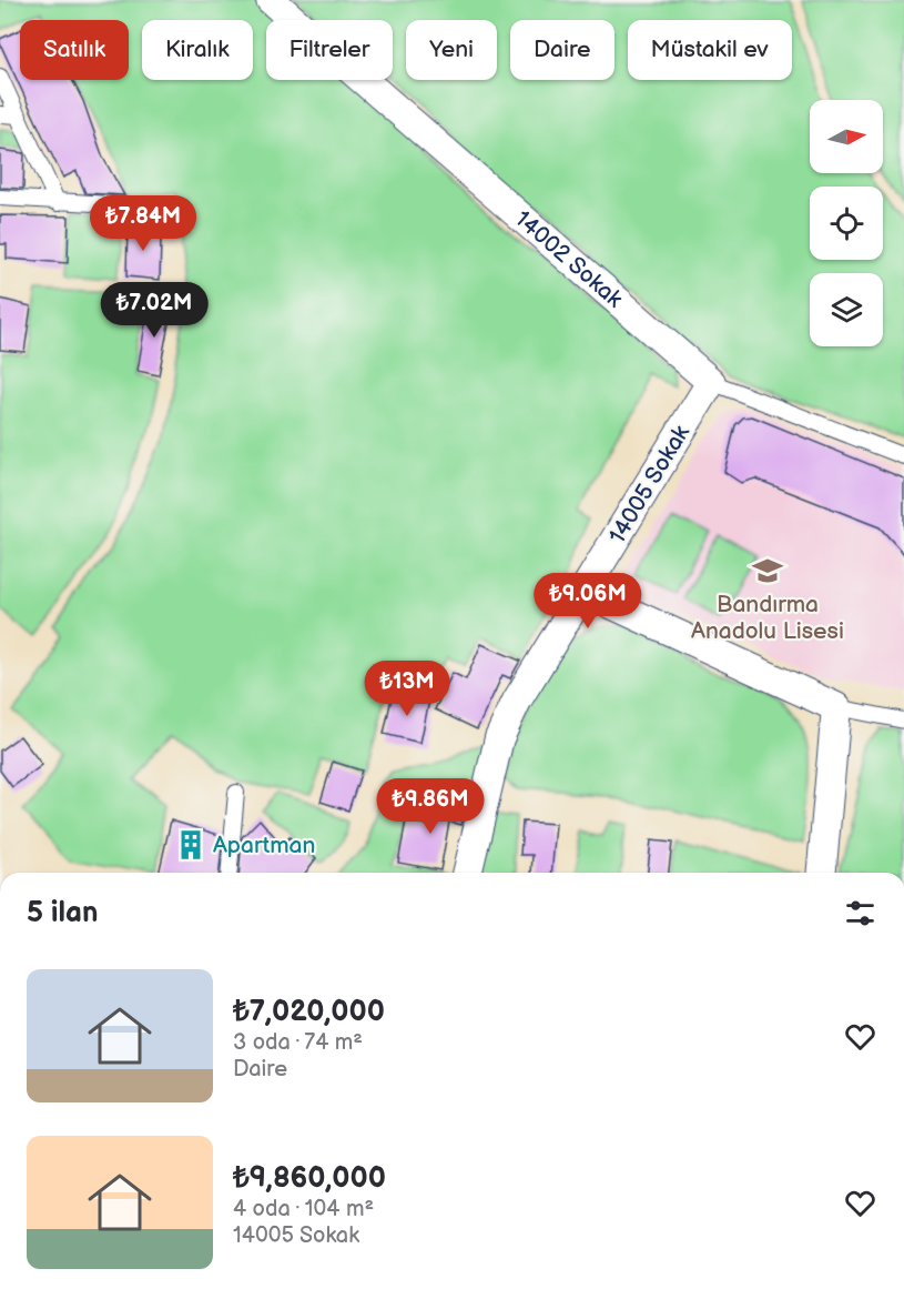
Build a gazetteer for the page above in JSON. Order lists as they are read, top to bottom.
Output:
{
  "streets": {
    "street": ["14002 Sokak", "14005 Sokak"]
  },
  "crossings": [
    ["14002 Sokak", "14005 Sokak"]
  ],
  "places": {
    "school or university": ["Bandırma Anadolu Lisesi"],
    "building": ["Apartman"]
  },
  "north": "right",
  "page": {
    "chip": [
      "Satılık",
      "Kiralık",
      "Filtreler",
      "Yeni",
      "Daire",
      "Müstakil ev"
    ],
    "price": [
      "₺7.84M",
      "₺7.02M",
      "₺9.06M",
      "₺13M",
      "₺9.86M"
    ],
    "heading": "5 ilan",
    "list": [
      {
        "name": "₺7,020,000",
        "note": "3 oda · 74 m² · Daire"
      },
      {
        "name": "₺9,860,000",
        "note": "4 oda · 104 m² · 14005 Sokak"
      }
    ]
  }
}
